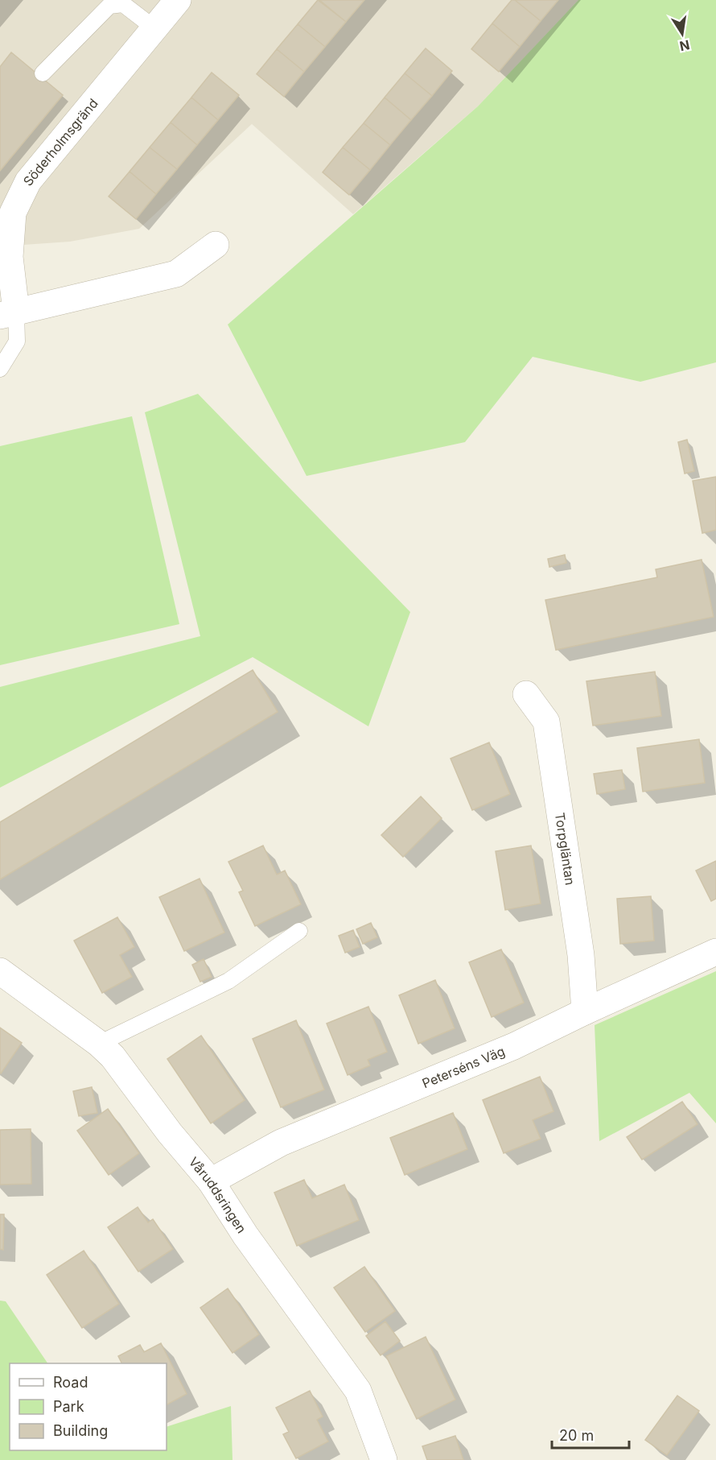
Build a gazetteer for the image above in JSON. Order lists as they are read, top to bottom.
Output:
{
  "streets": {
    "street": [
      "Söderholmsgränd",
      "Torpgläntan",
      "Peterséns Väg",
      "Våruddsringen"
    ]
  },
  "crossings": [
    ["Torpgläntan", "Peterséns Väg"],
    ["Peterséns Väg", "Våruddsringen"]
  ],
  "legend": ["Road", "Park", "Building"],
  "scale_bar": "20 m",
  "north": "bottom"
}
